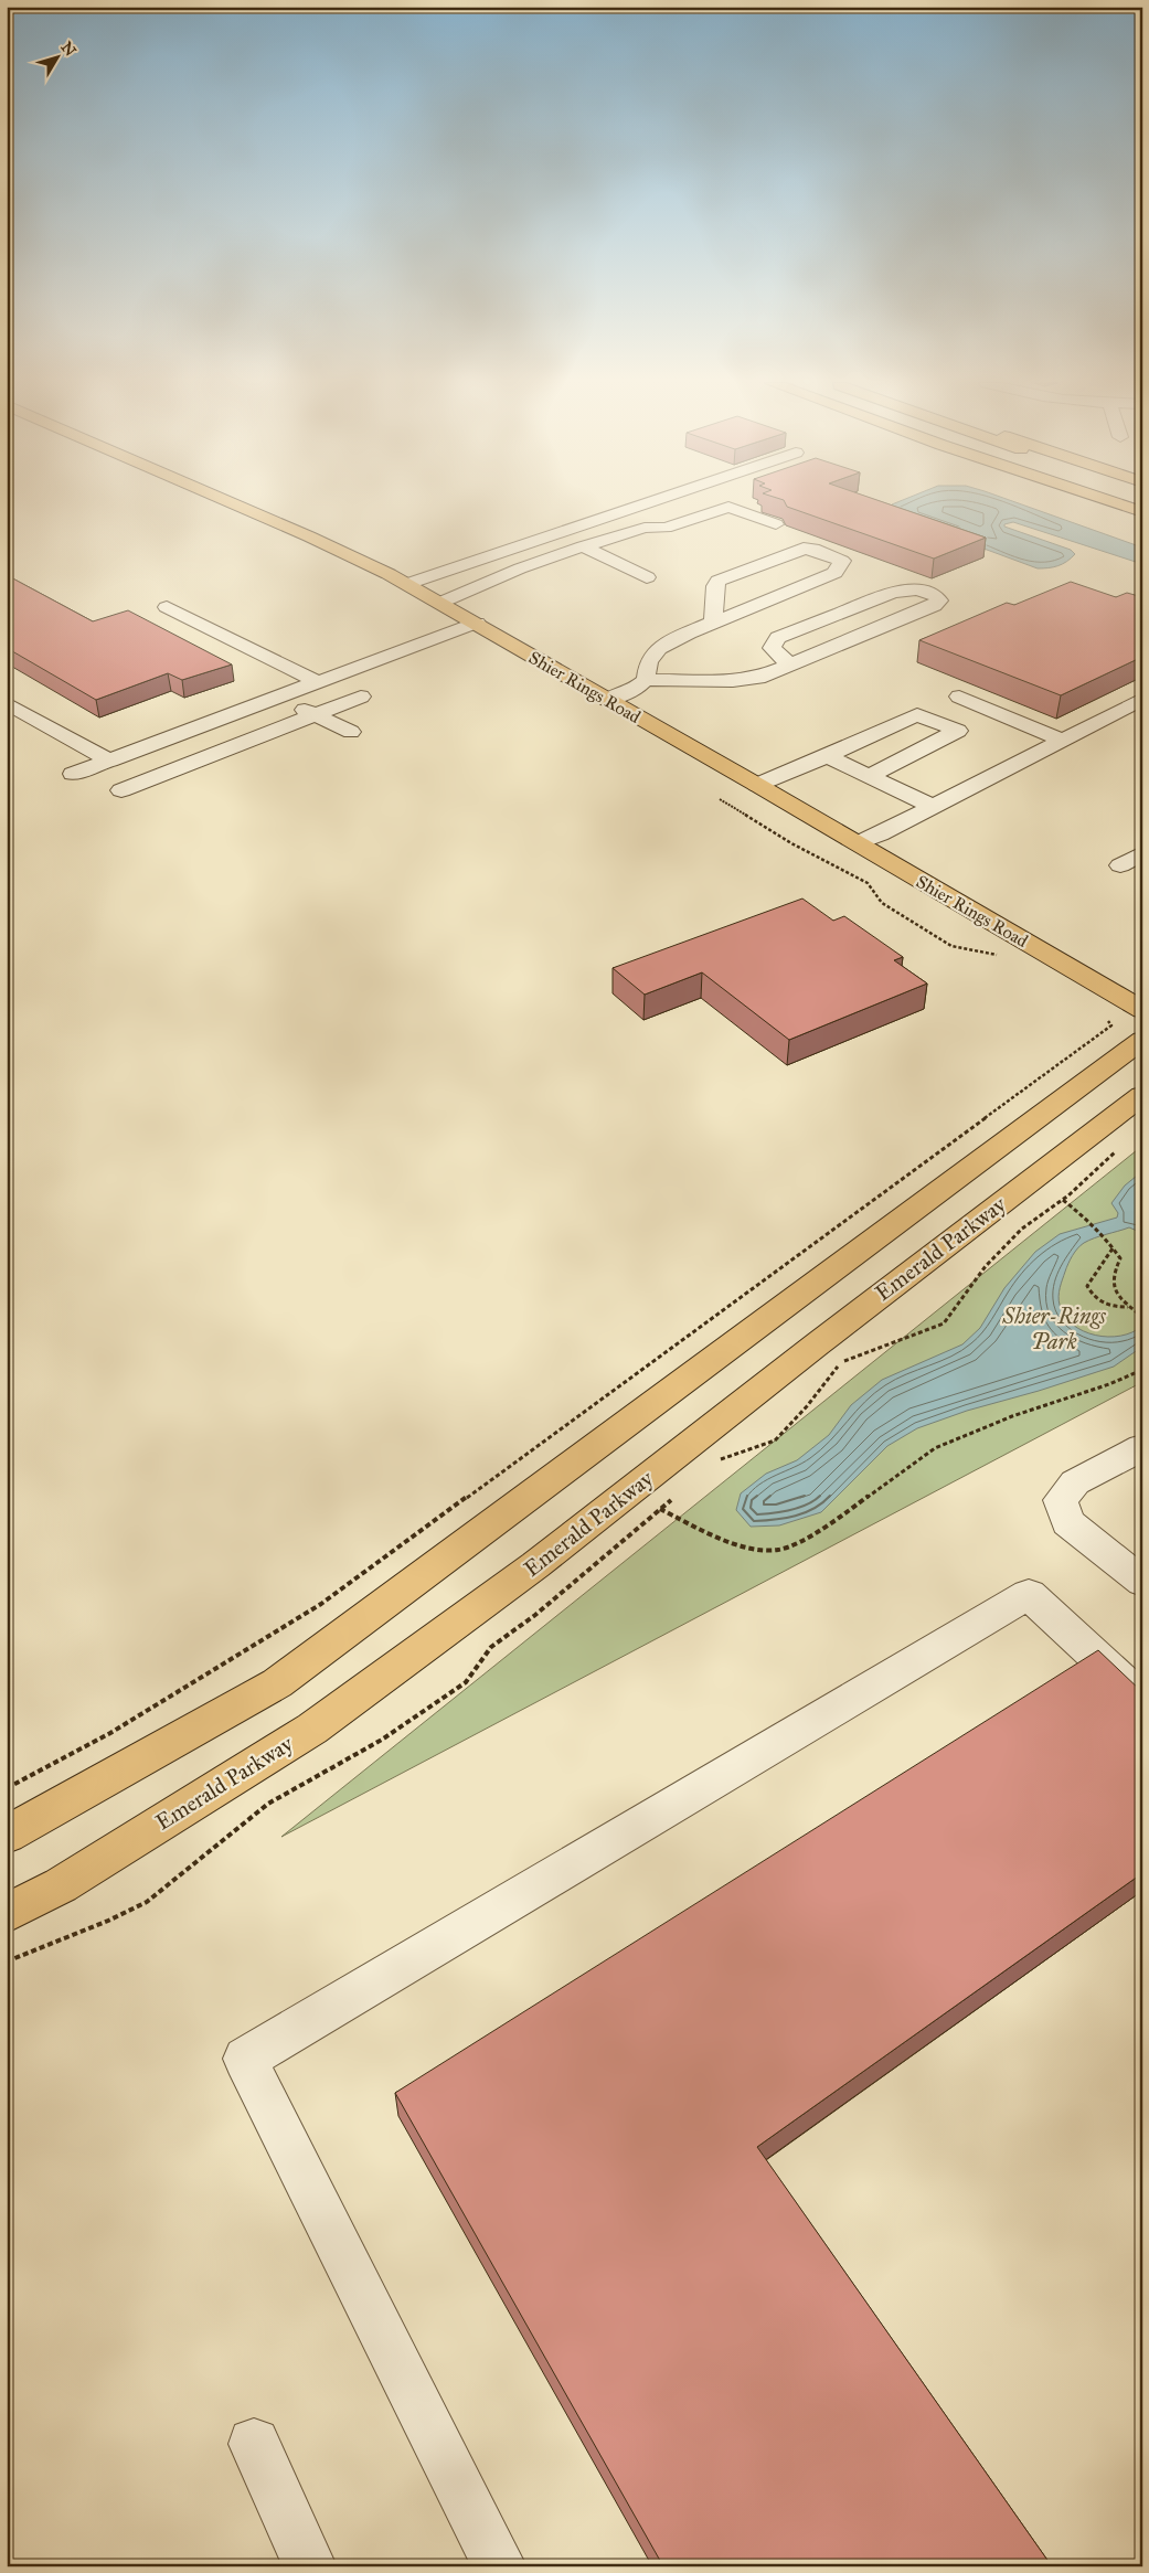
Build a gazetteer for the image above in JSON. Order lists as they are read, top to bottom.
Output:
{
  "streets": {
    "main road": ["Shier Rings Road", "Emerald Parkway"]
  },
  "parks": ["Shier-Rings Park"],
  "north": "top right"
}
